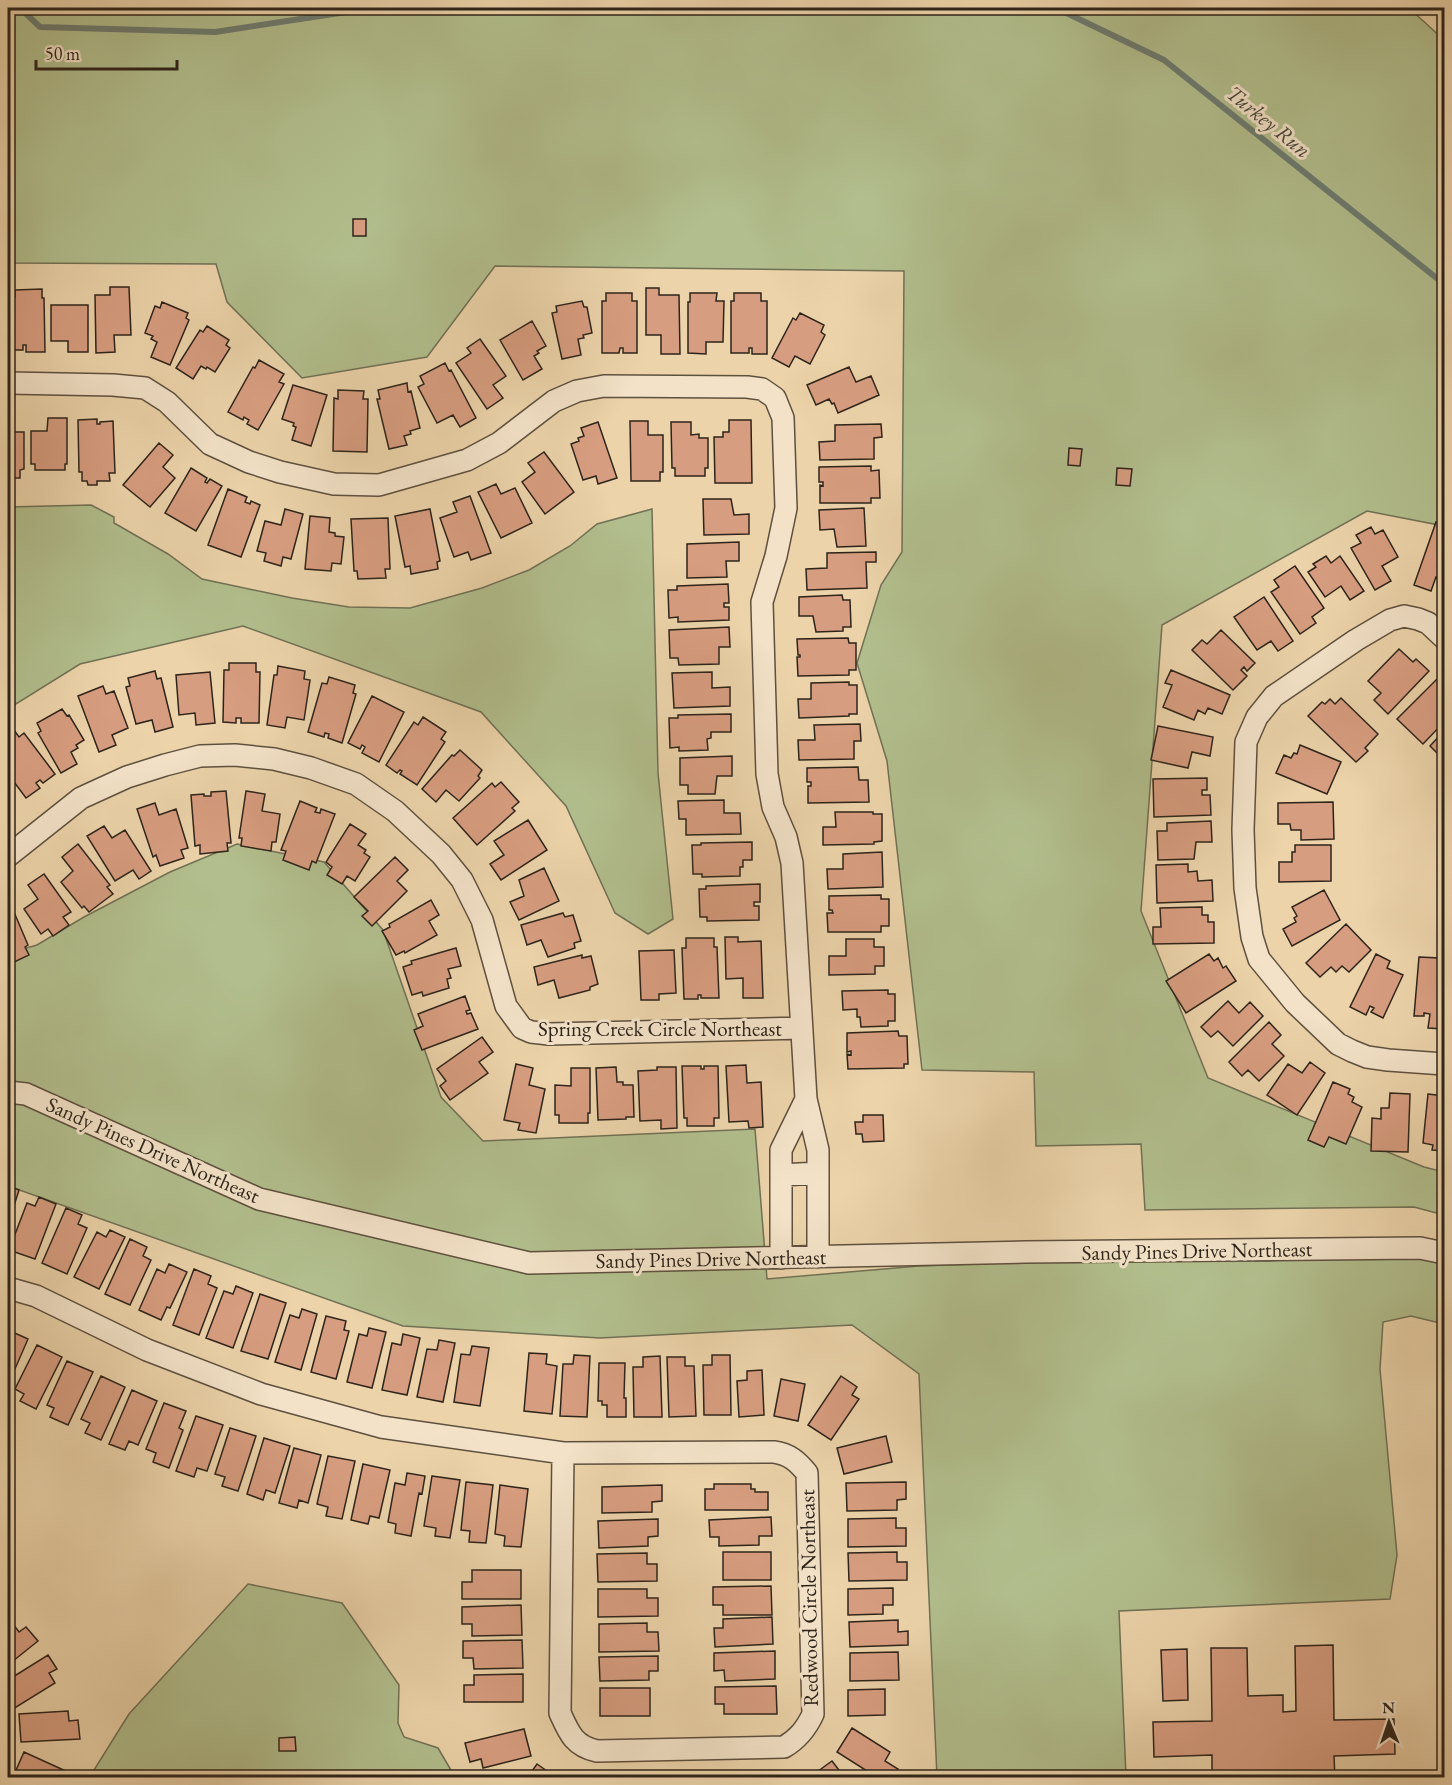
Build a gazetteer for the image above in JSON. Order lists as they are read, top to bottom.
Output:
{
  "streets": {
    "street": ["Spring Creek Circle Northeast", "Sandy Pines Drive Northeast", "Redwood Circle Northeast"]
  },
  "crossings": [
    ["Spring Creek Circle Northeast", "Sandy Pines Drive Northeast"]
  ],
  "water": ["Turkey Run"],
  "scale_bar": "50 m",
  "north": "top"
}
